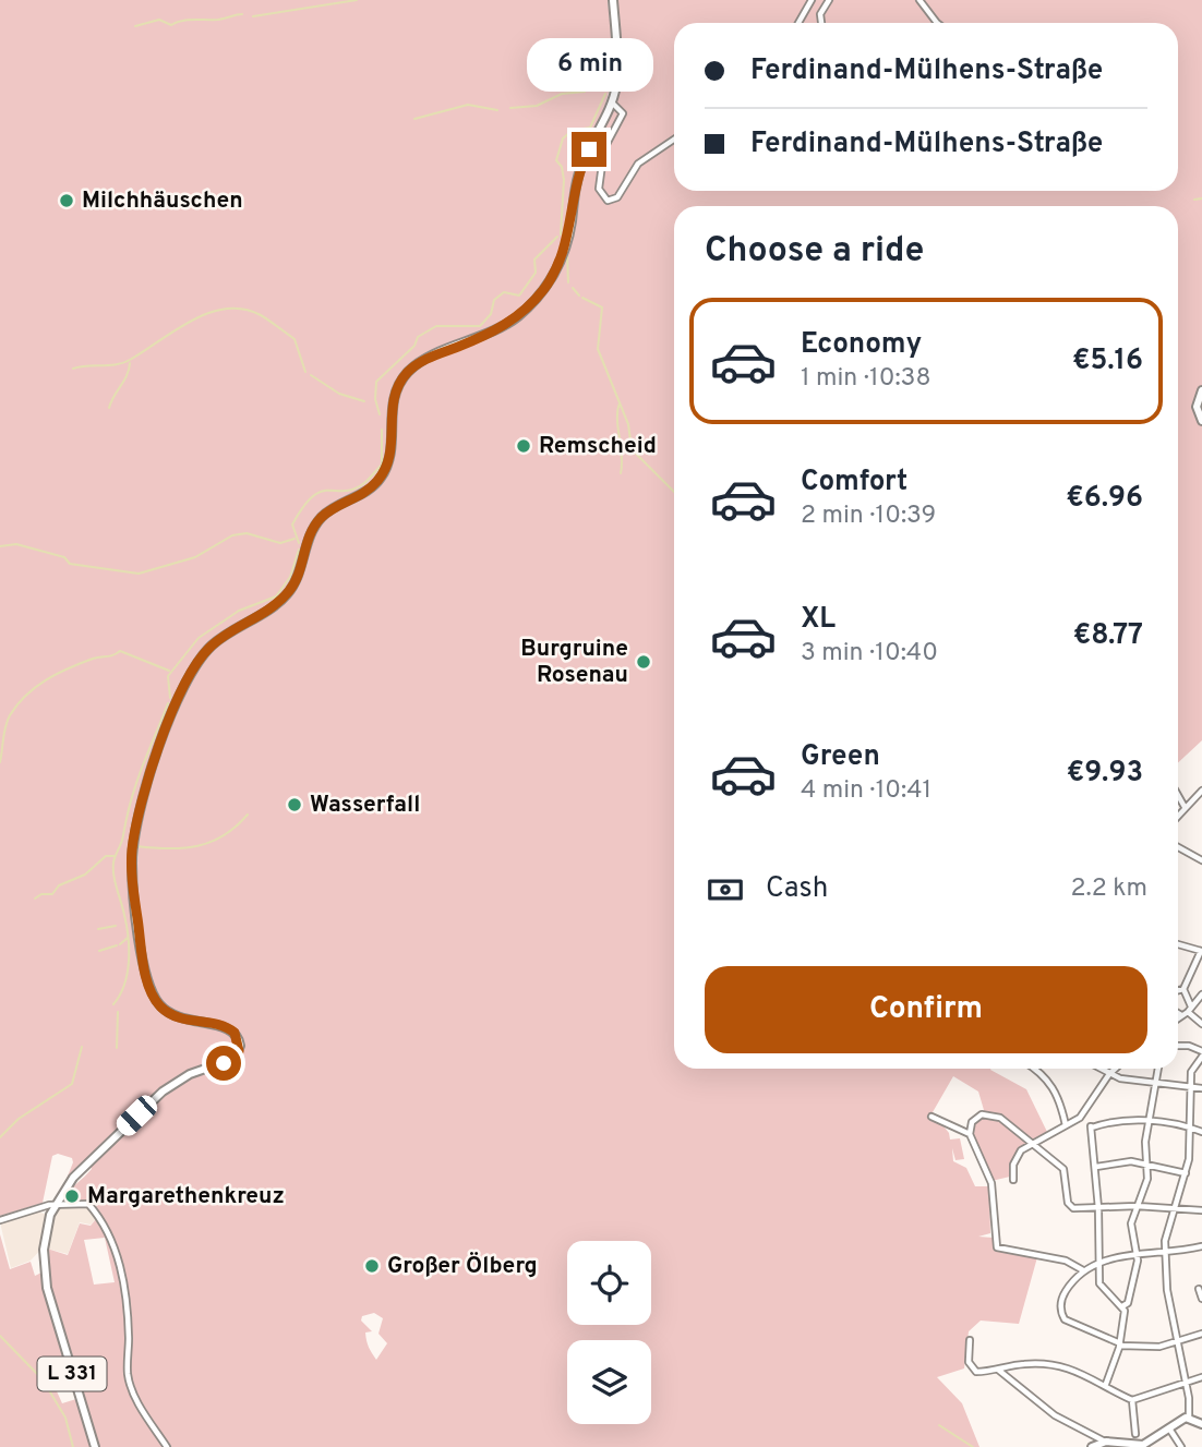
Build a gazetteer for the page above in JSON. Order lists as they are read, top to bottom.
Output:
{
  "streets": {
    "main road": ["L 331"]
  },
  "places": [
    "Milchhäuschen",
    "Remscheid",
    "Burgruine Rosenau",
    "Wasserfall",
    "Margarethenkreuz",
    "Großer Ölberg"
  ],
  "page": {
    "banner": ["Ferdinand-Mülhens-Straße", "Ferdinand-Mülhens-Straße"],
    "bubble": "6 min",
    "heading": "Choose a ride",
    "list": [
      {
        "name": "Economy",
        "note": "1 min · 10:38",
        "value": "€5.16"
      },
      {
        "name": "Comfort",
        "note": "2 min · 10:39",
        "value": "€6.96"
      },
      {
        "name": "XL",
        "note": "3 min · 10:40",
        "value": "€8.77"
      },
      {
        "name": "Green",
        "note": "4 min · 10:41",
        "value": "€9.93"
      }
    ],
    "pay": ["Cash", "2.2 km"],
    "buttons": "Confirm"
  }
}
